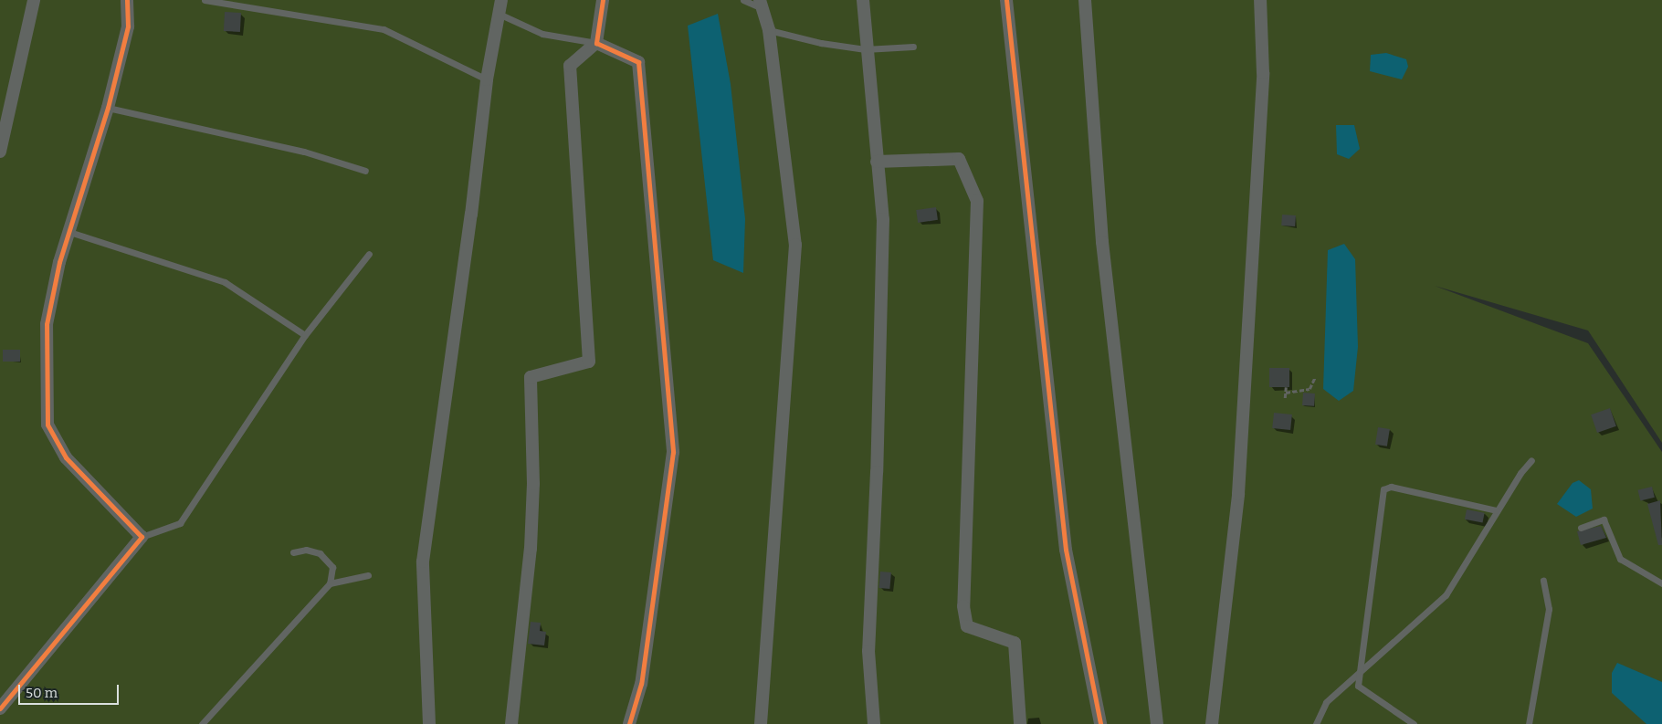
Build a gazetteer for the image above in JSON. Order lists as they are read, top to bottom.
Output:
{
  "scale_bar": "50 m"
}
